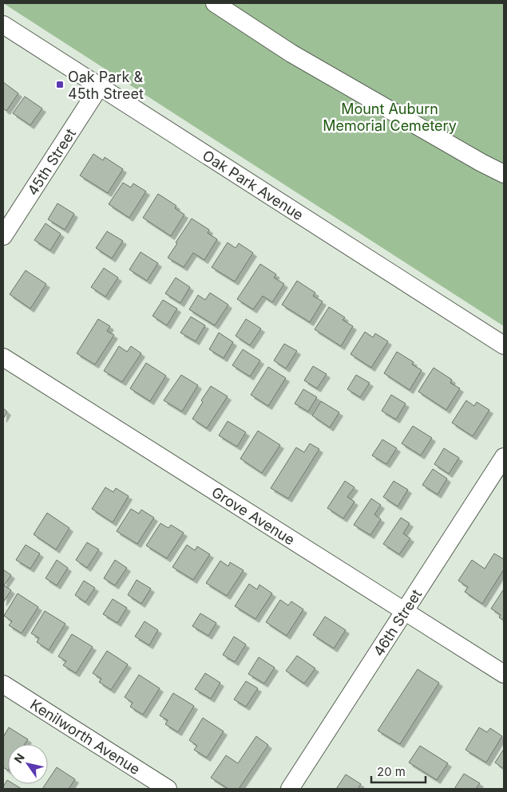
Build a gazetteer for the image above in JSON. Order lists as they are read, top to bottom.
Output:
{
  "streets": {
    "street": [
      "45th Street",
      "Oak Park Avenue",
      "Grove Avenue",
      "46th Street",
      "Kenilworth Avenue"
    ]
  },
  "crossings": [
    ["45th Street", "Oak Park Avenue"],
    ["Grove Avenue", "46th Street"]
  ],
  "parks": ["Mount Auburn Memorial Cemetery"],
  "places": {
    "transit": ["Oak Park & 45th Street"]
  },
  "scale_bar": "20 m",
  "north": "top left"
}
